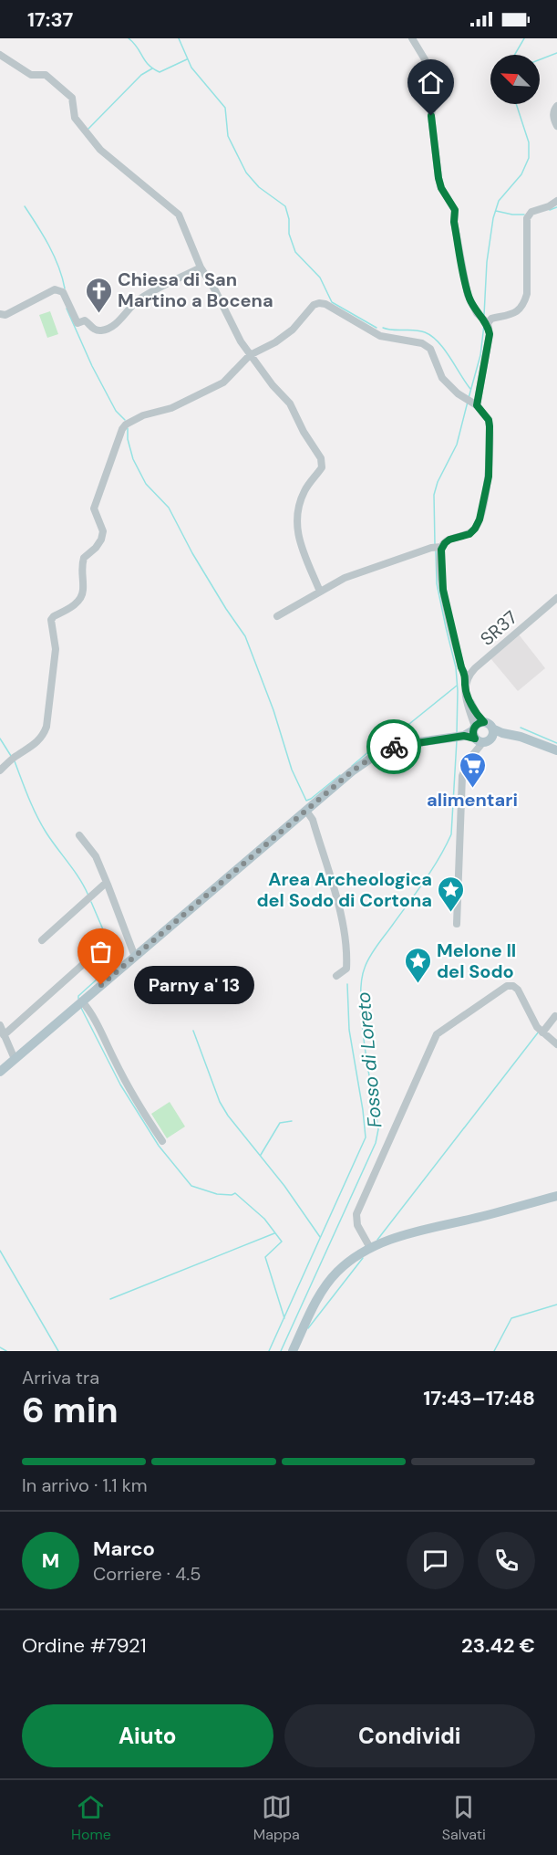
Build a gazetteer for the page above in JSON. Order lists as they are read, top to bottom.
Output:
{
  "streets": {
    "street": ["SR37"]
  },
  "water": ["Fosso di Loreto"],
  "places": {
    "church": ["Chiesa di San Martino a Bocena"],
    "supermarket": ["alimentari"],
    "place": ["Area Archeologica del Sodo di Cortona", "Melone II del Sodo"],
    "other": ["Parny a' 13"]
  },
  "north": "top left",
  "page": {
    "status": "17:37",
    "bubble": "Parny a' 13",
    "heading": ["6 min", "Arriva tra", "17:43–17:48"],
    "panel": [
      "Marco",
      "Corriere · 4.5",
      "Ordine #7921",
      "23.42 €"
    ],
    "bar": "In arrivo · 1.1 km",
    "round": "M",
    "buttons": ["Aiuto", "Condividi"],
    "tabs": ["Home", "Mappa", "Salvati"]
  }
}
